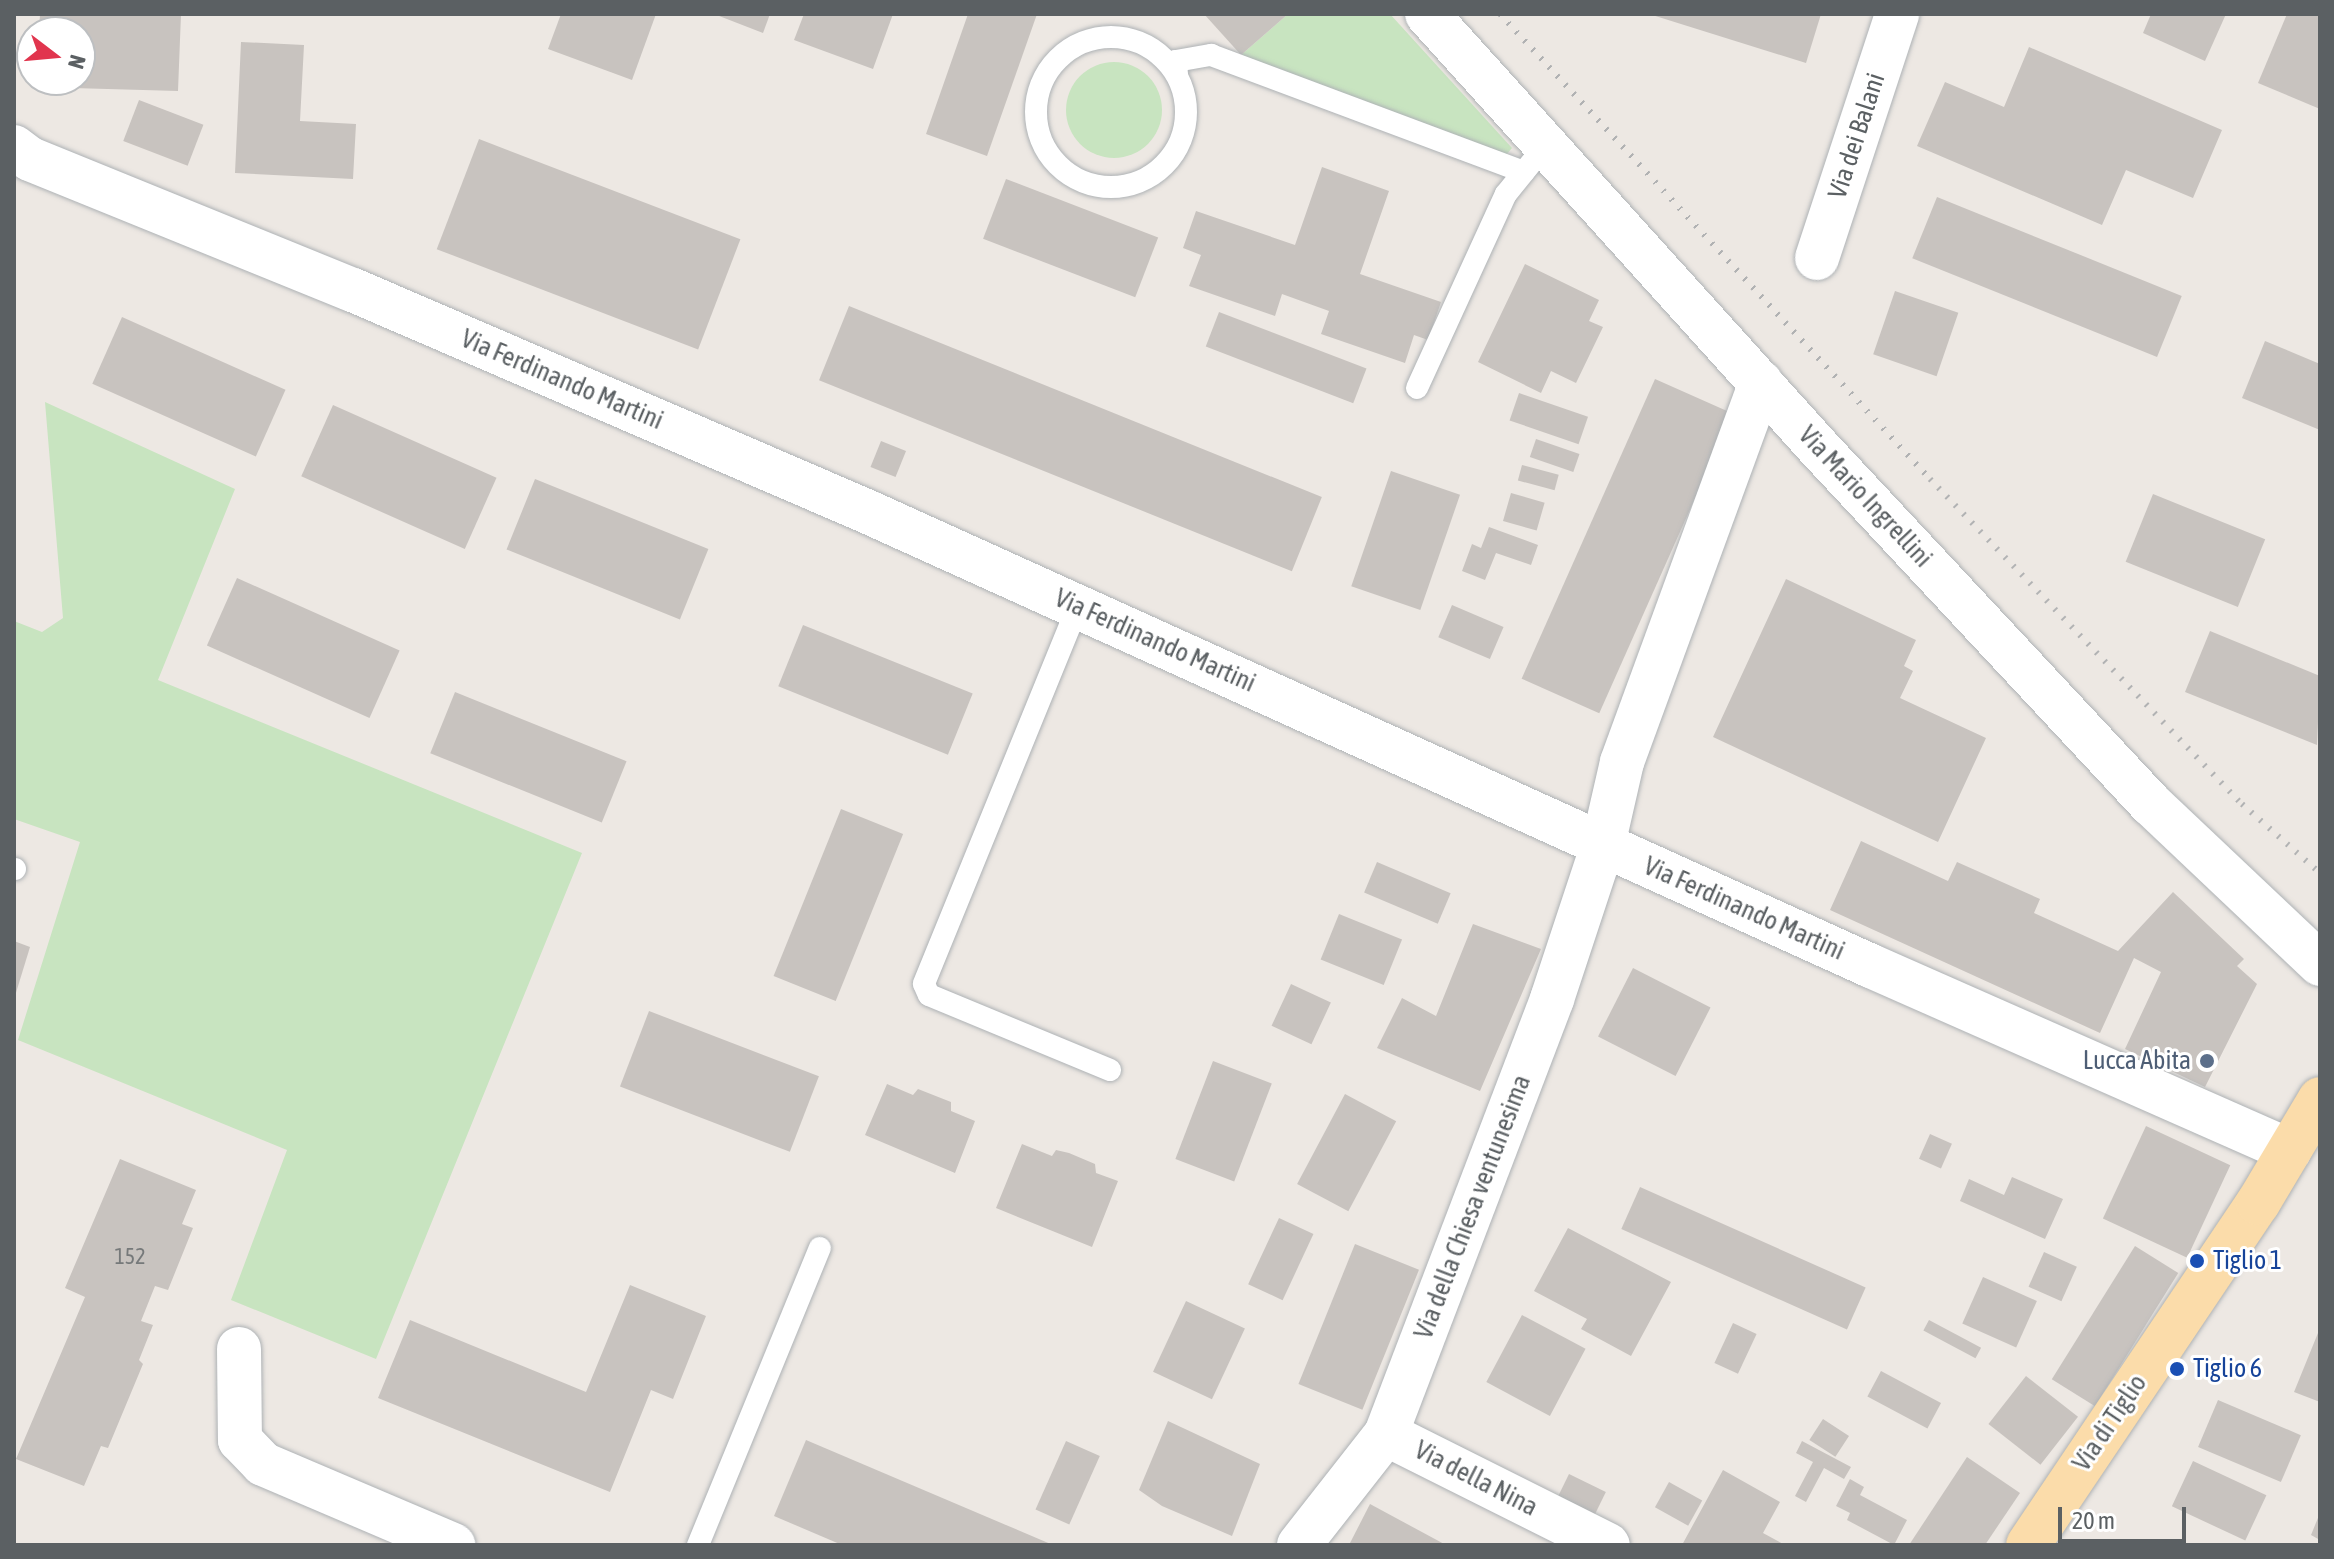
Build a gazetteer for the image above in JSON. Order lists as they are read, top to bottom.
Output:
{
  "streets": {
    "main road": ["Via di Tiglio"],
    "street": [
      "Via dei Balani",
      "Via Ferdinando Martini",
      "Via Mario Ingrellini",
      "Via della Chiesa ventunesima",
      "Via della Nina"
    ]
  },
  "crossings": [
    ["Via Ferdinando Martini", "Via della Chiesa ventunesima"],
    ["Via Ferdinando Martini", "Via di Tiglio"],
    ["Via Mario Ingrellini", "Via della Chiesa ventunesima"],
    ["Via della Chiesa ventunesima", "Via della Nina"]
  ],
  "places": ["Lucca Abita", "Tiglio 1", "Tiglio 6"],
  "house_numbers": ["152"],
  "scale_bar": "20 m",
  "north": "right"
}
